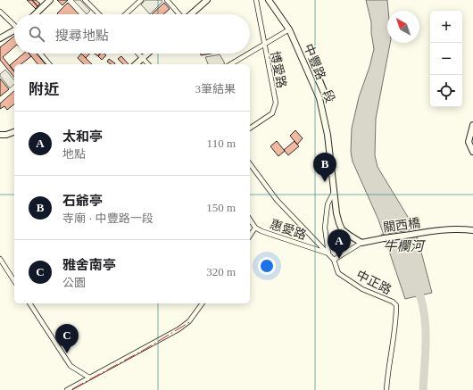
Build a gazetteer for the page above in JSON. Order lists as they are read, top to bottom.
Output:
{
  "streets": {
    "main road": ["中豐路一段", "關西橋"],
    "street": ["博愛路", "惠愛路", "中正路"]
  },
  "crossings": [
    ["中豐路一段", "關西橋"],
    ["惠愛路", "中正路"]
  ],
  "water": ["牛欄河"],
  "north": "top left",
  "page": {
    "map_buttons": ["+", "−"],
    "search": "搜尋地點",
    "heading": ["附近", "3筆結果"],
    "list": [
      {
        "mark": "A",
        "name": "太和亭",
        "note": "地點",
        "value": "110 m"
      },
      {
        "mark": "B",
        "name": "石爺亭",
        "note": "寺廟 · 中豐路一段",
        "value": "150 m"
      },
      {
        "mark": "C",
        "name": "雅舍南亭",
        "note": "公園",
        "value": "320 m"
      }
    ],
    "pins": ["B", "A", "C"]
  }
}
